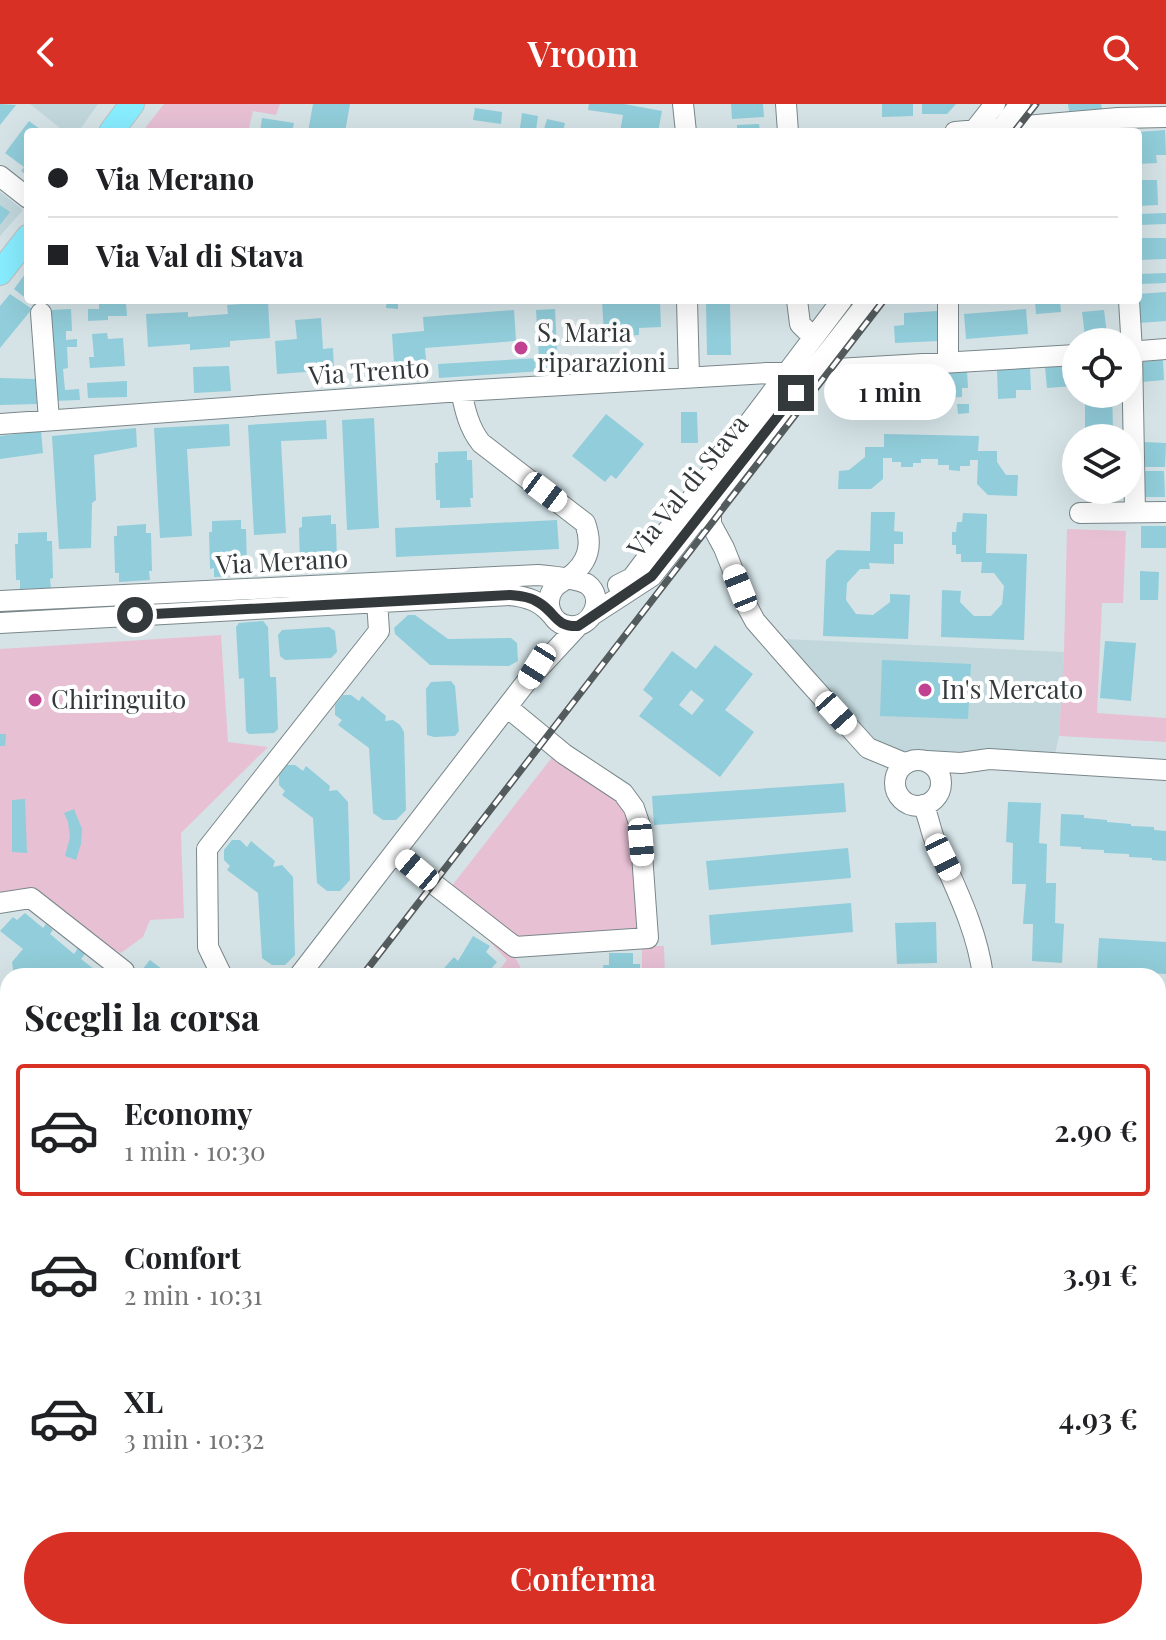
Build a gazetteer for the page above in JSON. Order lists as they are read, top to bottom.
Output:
{
  "streets": {
    "street": ["Via Trento", "Via Val di Stava", "Via Merano"]
  },
  "crossings": [
    ["Via Trento", "Via Val di Stava"],
    ["Via Val di Stava", "Via Merano"]
  ],
  "places": ["S. Maria riparazioni", "In's Mercato", "Chiringuito"],
  "page": {
    "header": "Vroom",
    "banner": ["Via Merano", "Via Val di Stava"],
    "bubble": "1 min",
    "heading": "Scegli la corsa",
    "list": [
      {
        "name": "Economy",
        "note": "1 min · 10:30",
        "value": "2.90 €"
      },
      {
        "name": "Comfort",
        "note": "2 min · 10:31",
        "value": "3.91 €"
      },
      {
        "name": "XL",
        "note": "3 min · 10:32",
        "value": "4.93 €"
      }
    ],
    "buttons": "Conferma"
  }
}
